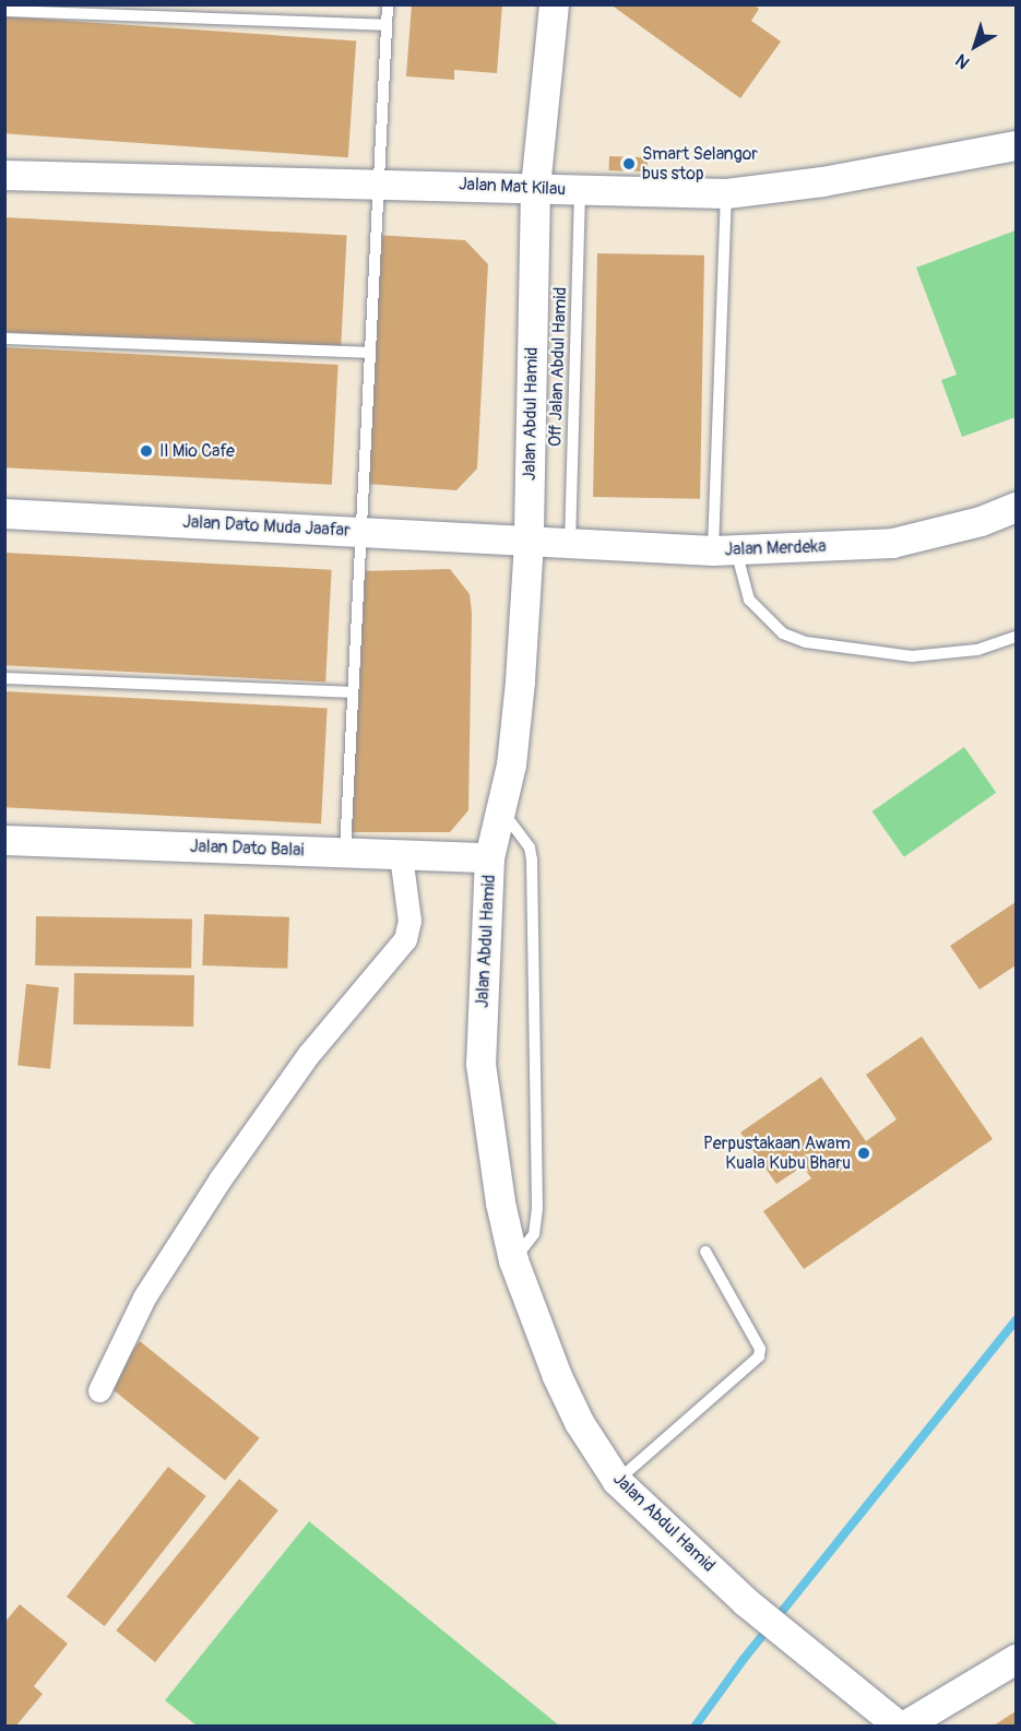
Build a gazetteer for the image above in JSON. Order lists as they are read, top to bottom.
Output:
{
  "streets": {
    "street": [
      "Jalan Mat Kilau",
      "Jalan Abdul Hamid",
      "Jalan Dato Muda Jaafar",
      "Jalan Merdeka",
      "Jalan Dato Balai"
    ],
    "lane": ["Off Jalan Abdul Hamid"]
  },
  "crossings": [
    ["Jalan Mat Kilau", "Off Jalan Abdul Hamid"],
    ["Jalan Mat Kilau", "Jalan Abdul Hamid"],
    ["Off Jalan Abdul Hamid", "Jalan Merdeka"],
    ["Jalan Abdul Hamid", "Jalan Dato Muda Jaafar"],
    ["Jalan Abdul Hamid", "Jalan Merdeka"],
    ["Jalan Abdul Hamid", "Jalan Dato Balai"],
    ["Jalan Dato Muda Jaafar", "Jalan Merdeka"]
  ],
  "places": ["Smart Selangor bus stop", "Il Mio Cafe", "Perpustakaan Awam Kuala Kubu Bharu"],
  "north": "bottom left"
}
